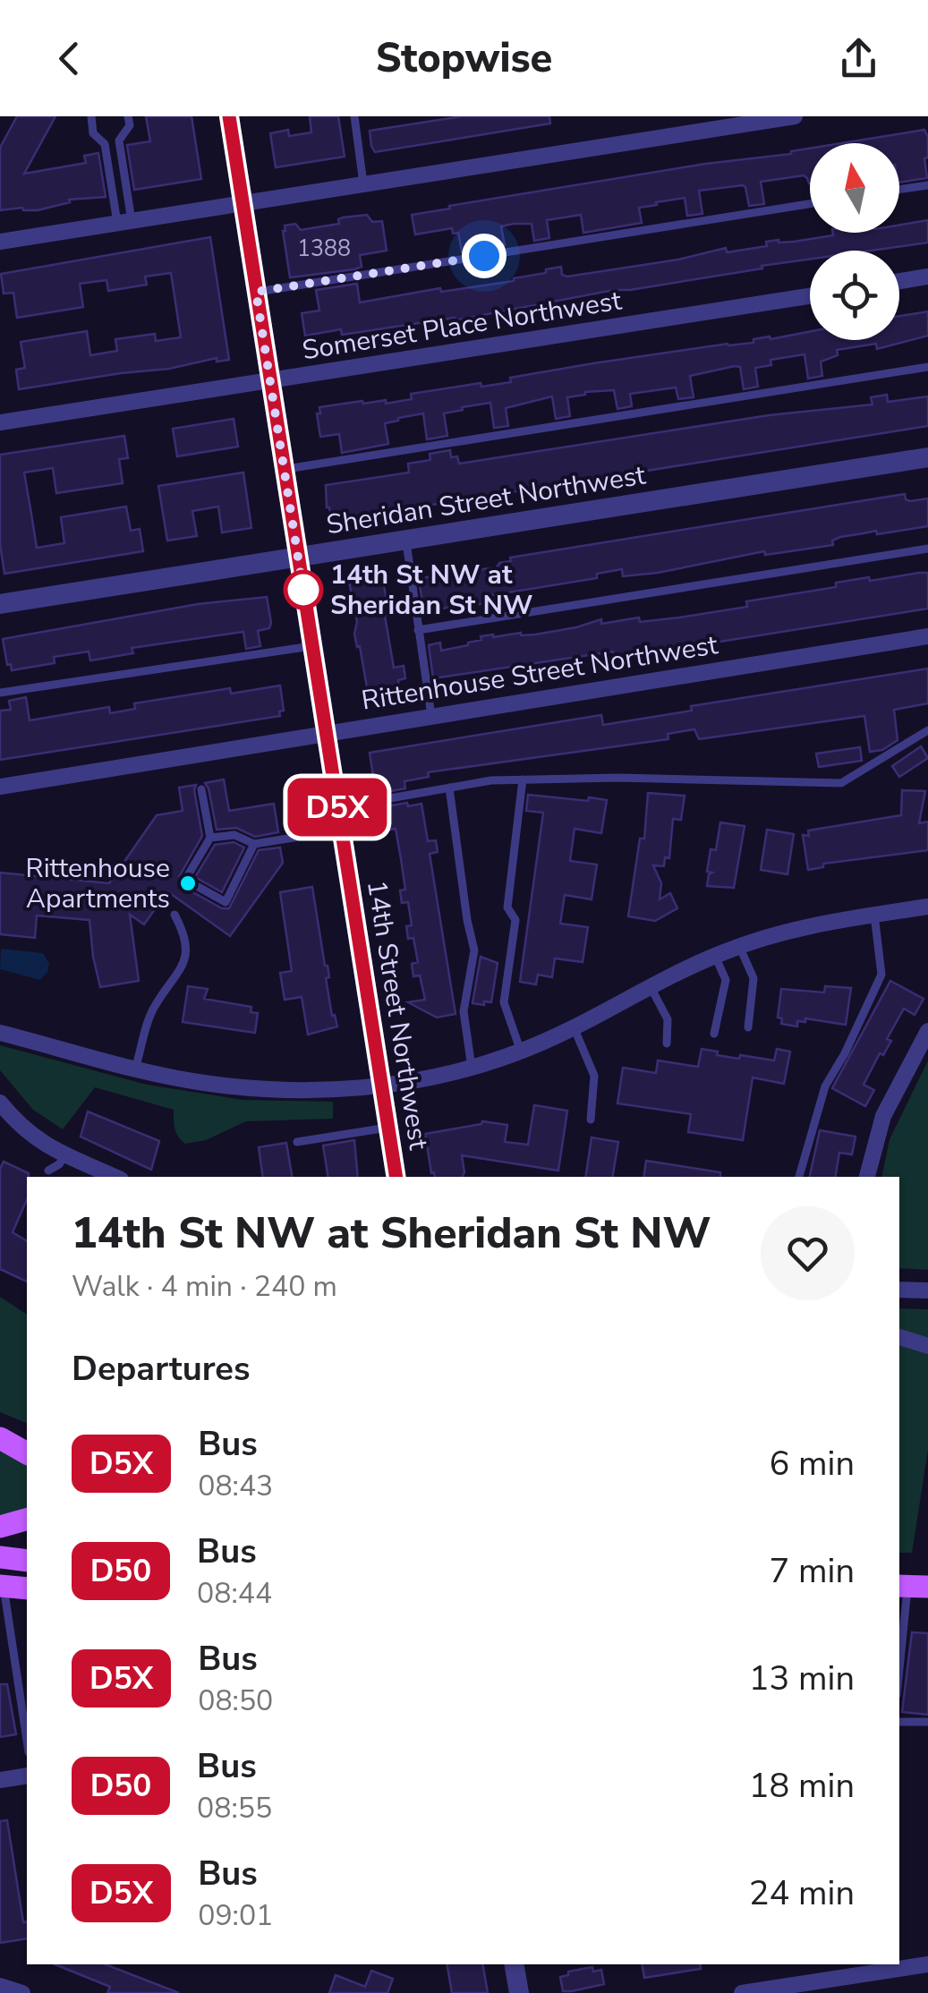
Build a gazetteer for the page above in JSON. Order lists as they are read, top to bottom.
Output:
{
  "streets": {
    "street": [
      "Somerset Place Northwest",
      "Sheridan Street Northwest",
      "Rittenhouse Street Northwest",
      "14th Street Northwest"
    ]
  },
  "crossings": [
    ["Somerset Place Northwest", "14th Street Northwest"],
    ["Sheridan Street Northwest", "14th Street Northwest"],
    ["Rittenhouse Street Northwest", "14th Street Northwest"]
  ],
  "places": ["14th St NW at Sheridan St NW", "Rittenhouse Apartments"],
  "lines": ["bus line D5X"],
  "house_numbers": ["1388"],
  "north": "top",
  "page": {
    "header": "Stopwise",
    "on_map": "D5X",
    "heading": [
      ["14th St NW at Sheridan St NW", "Walk · 4 min · 240 m"],
      "Departures"
    ],
    "list": [
      {
        "mark": "D5X",
        "name": "Bus",
        "note": "08:43",
        "value": "6 min"
      },
      {
        "mark": "D50",
        "name": "Bus",
        "note": "08:44",
        "value": "7 min"
      },
      {
        "mark": "D5X",
        "name": "Bus",
        "note": "08:50",
        "value": "13 min"
      },
      {
        "mark": "D50",
        "name": "Bus",
        "note": "08:55",
        "value": "18 min"
      },
      {
        "mark": "D5X",
        "name": "Bus",
        "note": "09:01",
        "value": "24 min"
      }
    ]
  }
}
